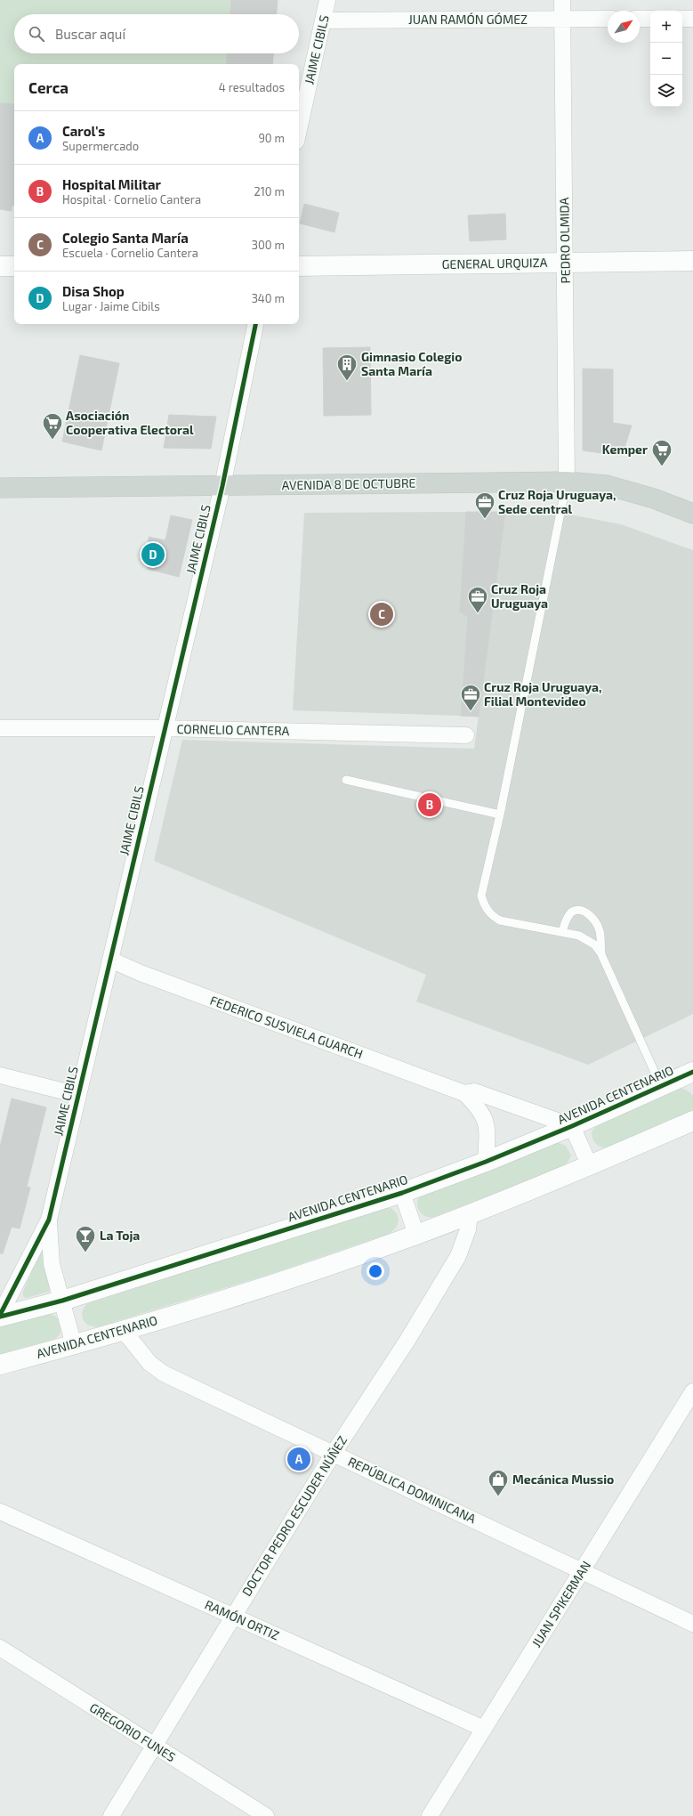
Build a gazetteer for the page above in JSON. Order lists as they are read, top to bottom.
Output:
{
  "streets": {
    "main road": ["AVENIDA 8 DE OCTUBRE"],
    "street": [
      "JUAN RAMÓN GÓMEZ",
      "JAIME CIBILS",
      "PEDRO OLMIDA",
      "GENERAL URQUIZA",
      "CORNELIO CANTERA",
      "FEDERICO SUSVIELA GUARCH",
      "AVENIDA CENTENARIO",
      "REPÚBLICA DOMINICANA",
      "DOCTOR PEDRO ESCUDER NÚÑEZ",
      "JUAN SPIKERMAN",
      "RAMÓN ORTIZ",
      "GREGORIO FUNES"
    ]
  },
  "crossings": [
    ["JUAN RAMÓN GÓMEZ", "JAIME CIBILS"],
    ["JUAN RAMÓN GÓMEZ", "PEDRO OLMIDA"],
    ["JAIME CIBILS", "AVENIDA 8 DE OCTUBRE"],
    ["JAIME CIBILS", "CORNELIO CANTERA"],
    ["JAIME CIBILS", "FEDERICO SUSVIELA GUARCH"],
    ["JAIME CIBILS", "AVENIDA CENTENARIO"],
    ["PEDRO OLMIDA", "GENERAL URQUIZA"],
    ["PEDRO OLMIDA", "AVENIDA 8 DE OCTUBRE"],
    ["FEDERICO SUSVIELA GUARCH", "AVENIDA CENTENARIO"],
    ["AVENIDA CENTENARIO", "REPÚBLICA DOMINICANA"],
    ["AVENIDA CENTENARIO", "DOCTOR PEDRO ESCUDER NÚÑEZ"],
    ["REPÚBLICA DOMINICANA", "DOCTOR PEDRO ESCUDER NÚÑEZ"],
    ["REPÚBLICA DOMINICANA", "JUAN SPIKERMAN"],
    ["DOCTOR PEDRO ESCUDER NÚÑEZ", "RAMÓN ORTIZ"],
    ["DOCTOR PEDRO ESCUDER NÚÑEZ", "GREGORIO FUNES"],
    ["JUAN SPIKERMAN", "RAMÓN ORTIZ"]
  ],
  "places": {
    "building": ["Gimnasio Colegio Santa María"],
    "supermarket": ["Asociación Cooperativa Electoral", "Kemper"],
    "office": ["Cruz Roja Uruguaya, Sede central", "Cruz Roja Uruguaya", "Cruz Roja Uruguaya, Filial Montevideo"],
    "bar": ["La Toja"],
    "shop": ["Mecánica Mussio"]
  },
  "north": "top right",
  "page": {
    "map_buttons": ["+", "−"],
    "search": "Buscar aquí",
    "heading": ["Cerca", "4 resultados"],
    "list": [
      {
        "mark": "A",
        "name": "Carol's",
        "note": "Supermercado",
        "value": "90 m"
      },
      {
        "mark": "B",
        "name": "Hospital Militar",
        "note": "Hospital · Cornelio Cantera",
        "value": "210 m"
      },
      {
        "mark": "C",
        "name": "Colegio Santa María",
        "note": "Escuela · Cornelio Cantera",
        "value": "300 m"
      },
      {
        "mark": "D",
        "name": "Disa Shop",
        "note": "Lugar · Jaime Cibils",
        "value": "340 m"
      }
    ],
    "pins": [
      "D",
      "C",
      "B",
      "A"
    ]
  }
}
